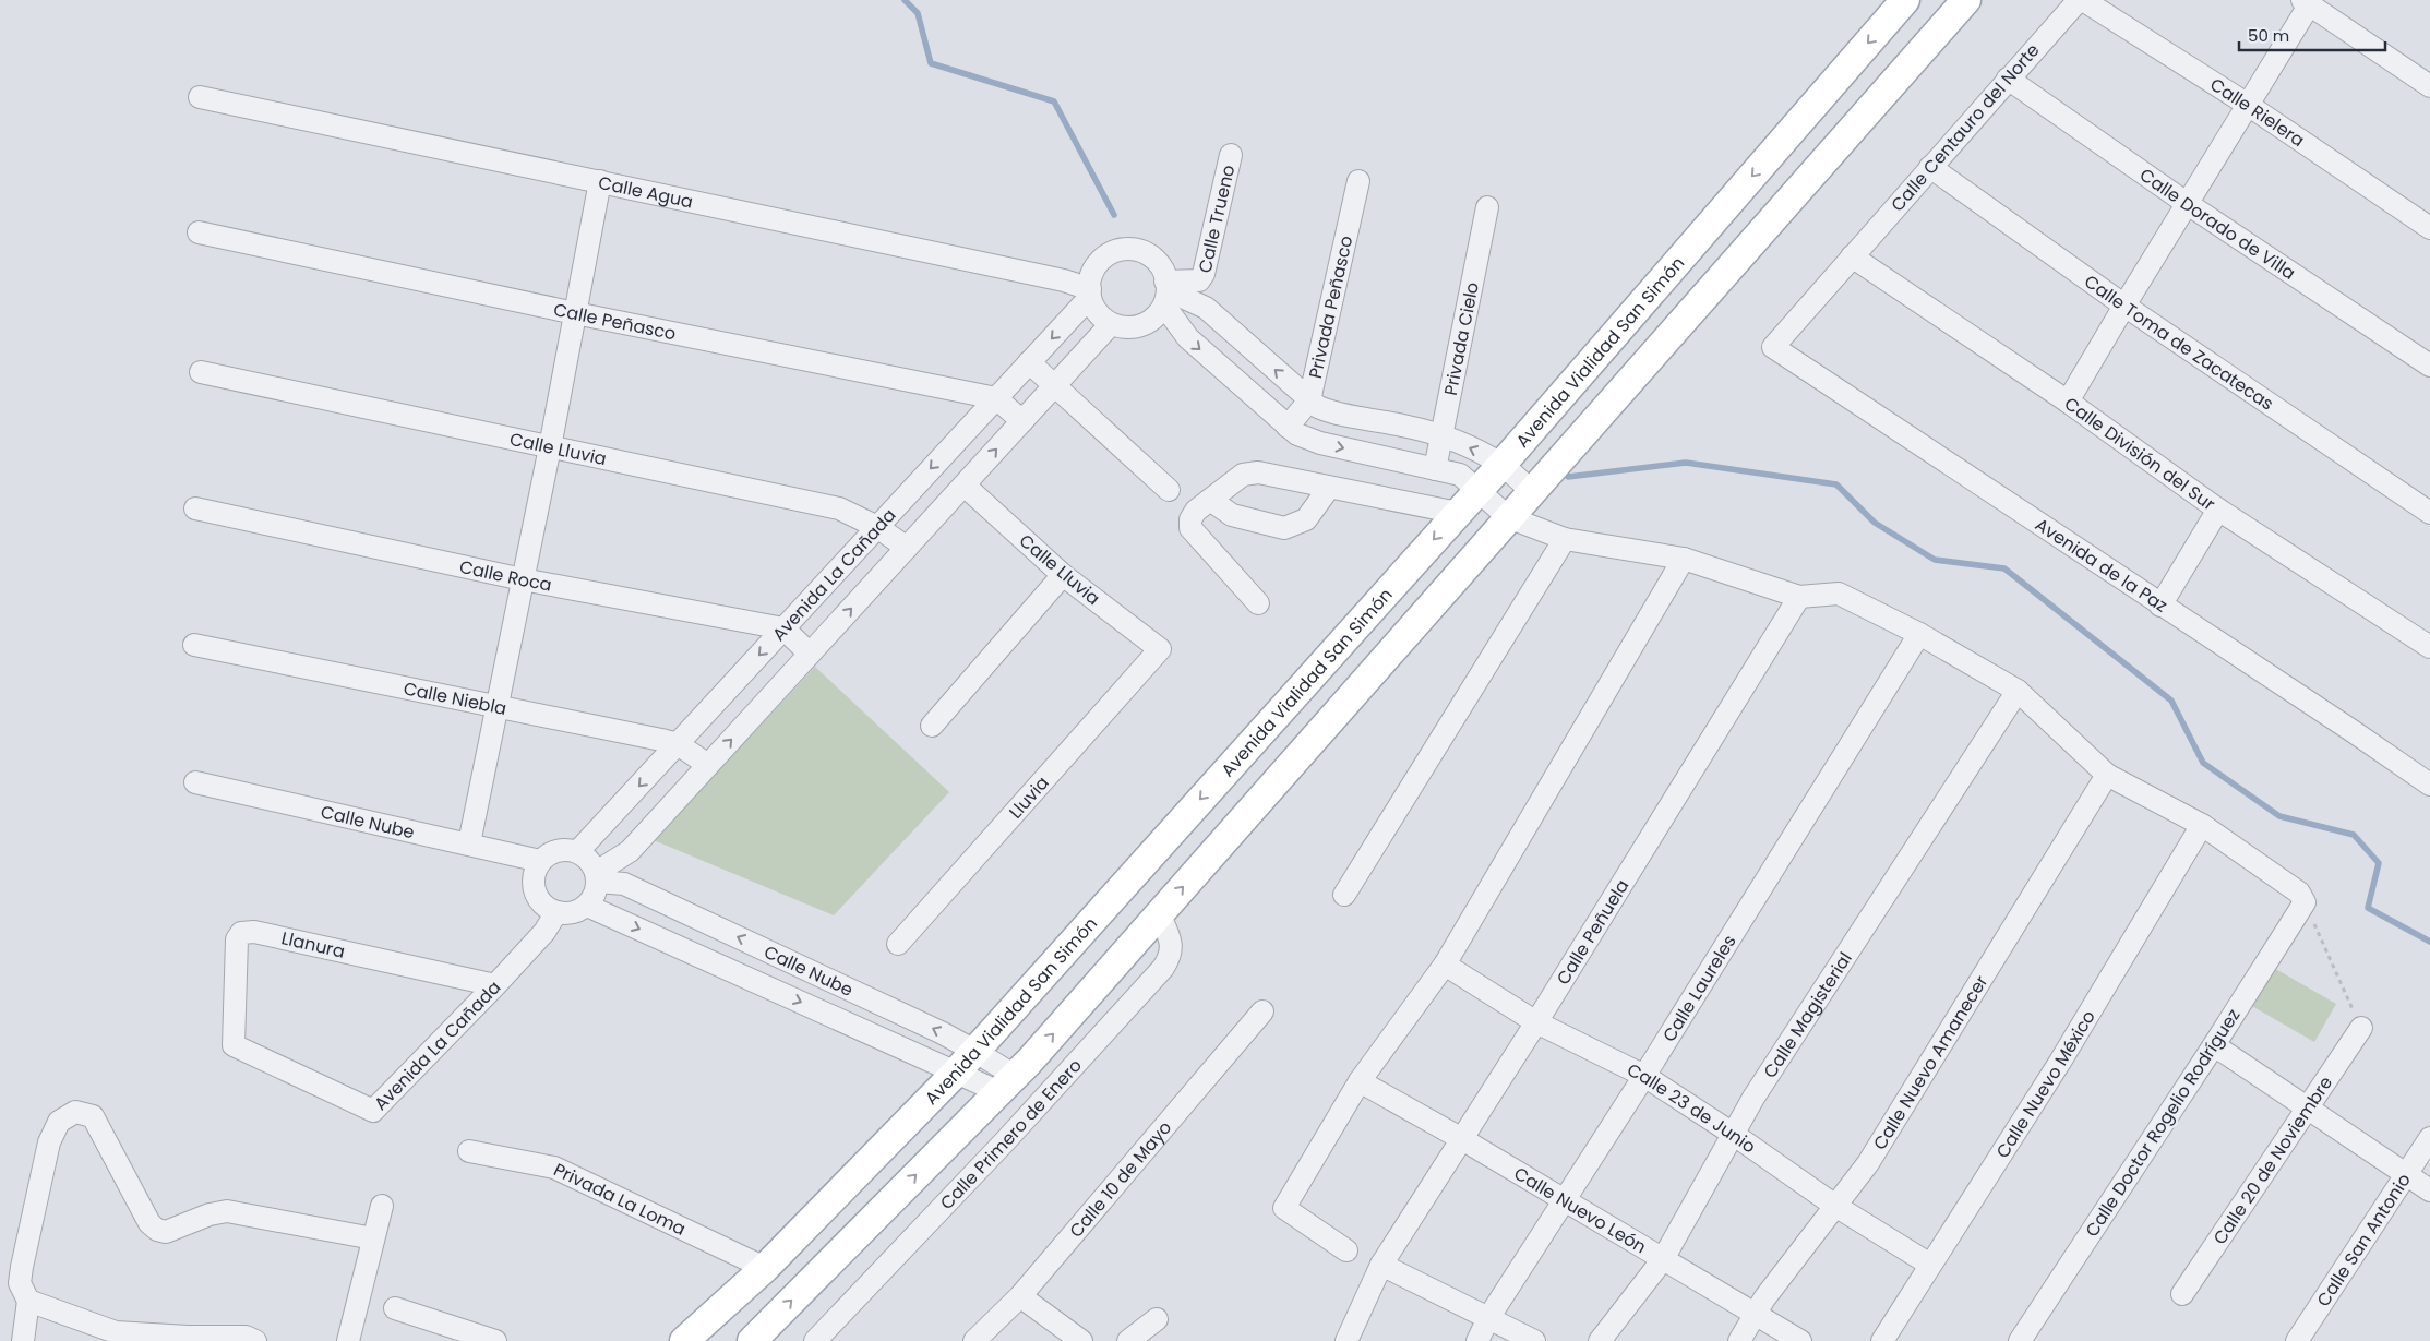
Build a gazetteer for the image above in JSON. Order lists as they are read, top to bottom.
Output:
{
  "streets": {
    "main road": ["Avenida Vialidad San Simón"],
    "street": [
      "Calle Rielera",
      "Calle Centauro del Norte",
      "Calle Agua",
      "Calle Trueno",
      "Calle Dorado de Villa",
      "Privada Peñasco",
      "Calle Peñasco",
      "Privada Cielo",
      "Calle Toma de Zacatecas",
      "Calle Lluvia",
      "Calle División del Sur",
      "Avenida de la Paz",
      "Avenida La Cañada",
      "Calle Roca",
      "Calle Niebla",
      "Lluvia",
      "Calle Nube",
      "Calle Peñuela",
      "Llanura",
      "Calle Laureles",
      "Calle Magisterial",
      "Calle Nuevo Amanecer",
      "Calle Nuevo México",
      "Calle 23 de Junio",
      "Calle Doctor Rogelio Rodríguez",
      "Calle Primero de Enero",
      "Calle 20 de Noviembre",
      "Calle 10 de Mayo",
      "Privada La Loma",
      "Calle Nuevo León",
      "Calle San Antonio"
    ]
  },
  "crossings": [
    ["Calle Centauro del Norte", "Calle Dorado de Villa"],
    ["Calle Centauro del Norte", "Calle Toma de Zacatecas"],
    ["Calle Centauro del Norte", "Calle División del Sur"],
    ["Calle Centauro del Norte", "Avenida de la Paz"],
    ["Calle Agua", "Calle Trueno"],
    ["Calle Agua", "Avenida La Cañada"],
    ["Calle Trueno", "Avenida La Cañada"],
    ["Calle Peñasco", "Avenida La Cañada"],
    ["Avenida Vialidad San Simón", "Calle Nube"],
    ["Avenida Vialidad San Simón", "Privada La Loma"],
    ["Calle Lluvia", "Avenida La Cañada"],
    ["Calle Lluvia", "Lluvia"],
    ["Avenida La Cañada", "Calle Roca"],
    ["Avenida La Cañada", "Calle Niebla"],
    ["Avenida La Cañada", "Calle Nube"],
    ["Avenida La Cañada", "Llanura"],
    ["Calle Peñuela", "Calle 23 de Junio"],
    ["Calle Peñuela", "Calle Nuevo León"],
    ["Calle Laureles", "Calle 23 de Junio"],
    ["Calle Laureles", "Calle Nuevo León"],
    ["Calle Magisterial", "Calle 23 de Junio"],
    ["Calle Magisterial", "Calle Nuevo León"],
    ["Calle Nuevo Amanecer", "Calle 23 de Junio"],
    ["Calle Nuevo Amanecer", "Calle Nuevo León"],
    ["Calle Nuevo México", "Calle 23 de Junio"]
  ],
  "scale_bar": "50 m"
}
